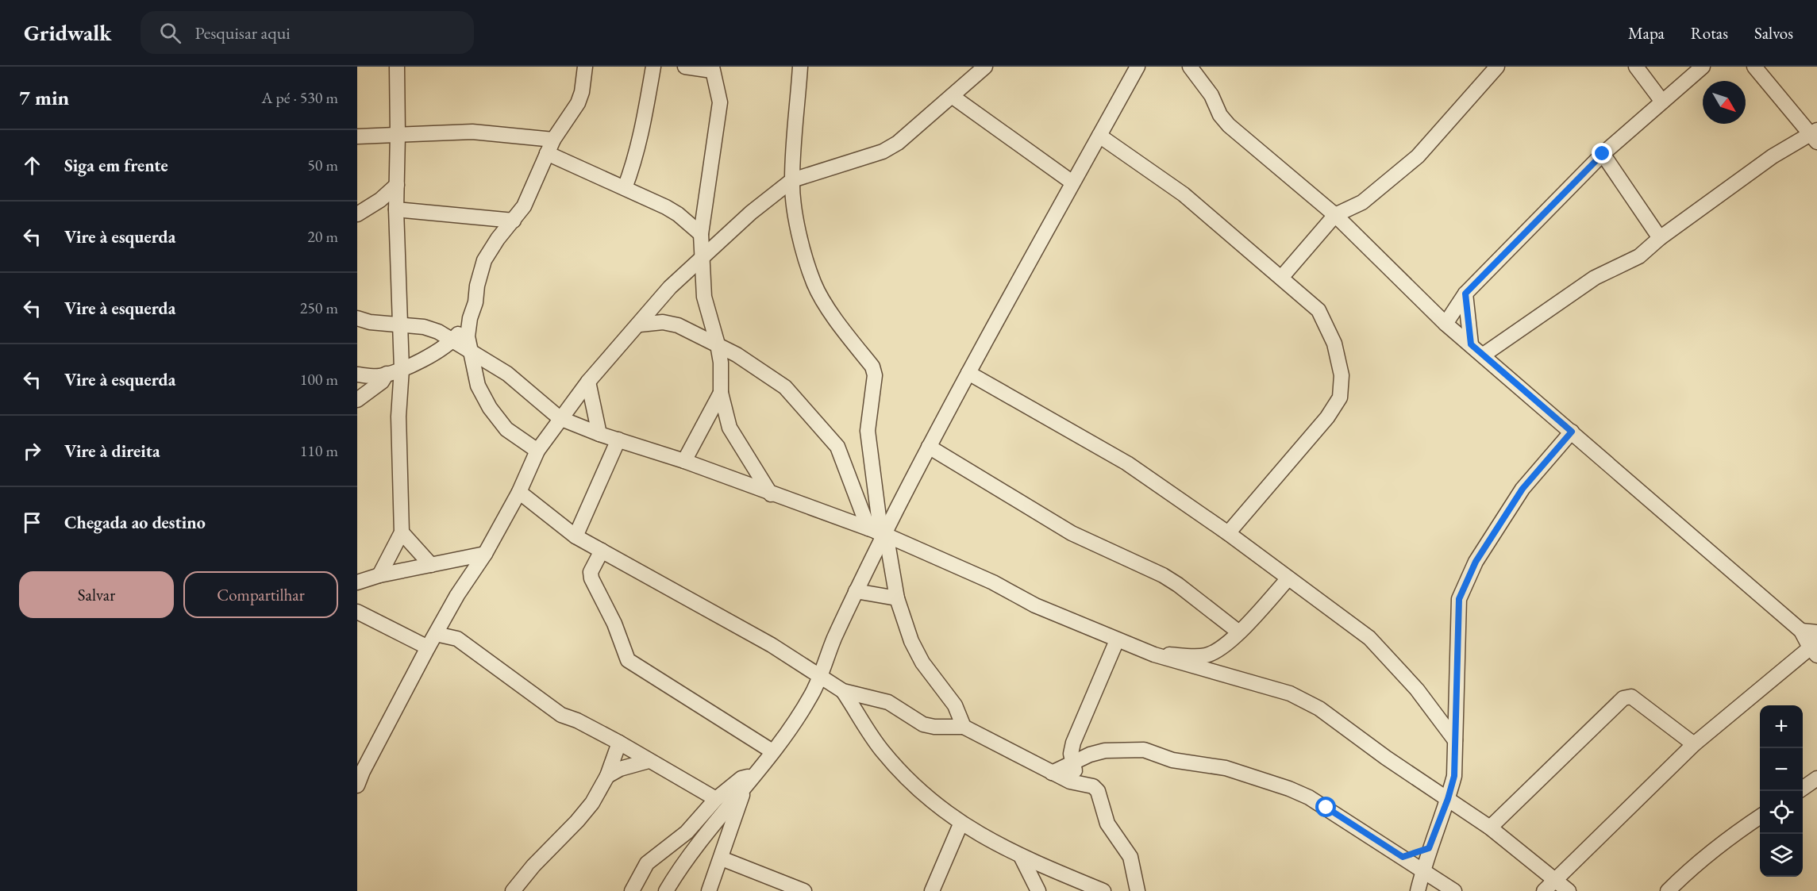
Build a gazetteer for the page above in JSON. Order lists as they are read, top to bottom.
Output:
{
  "north": "bottom right",
  "page": {
    "header": "Gridwalk",
    "search": "Pesquisar aqui",
    "nav": ["Mapa", "Rotas", "Salvos"],
    "heading": ["7 min", "A pé · 530 m"],
    "list": [
      ["Siga em frente", "50 m"],
      ["Vire à esquerda", "20 m"],
      ["Vire à esquerda", "250 m"],
      ["Vire à esquerda", "100 m"],
      ["Vire à direita", "110 m"],
      "Chegada ao destino"
    ],
    "buttons": ["Salvar", "Compartilhar"],
    "map_buttons": ["+", "−"]
  }
}
